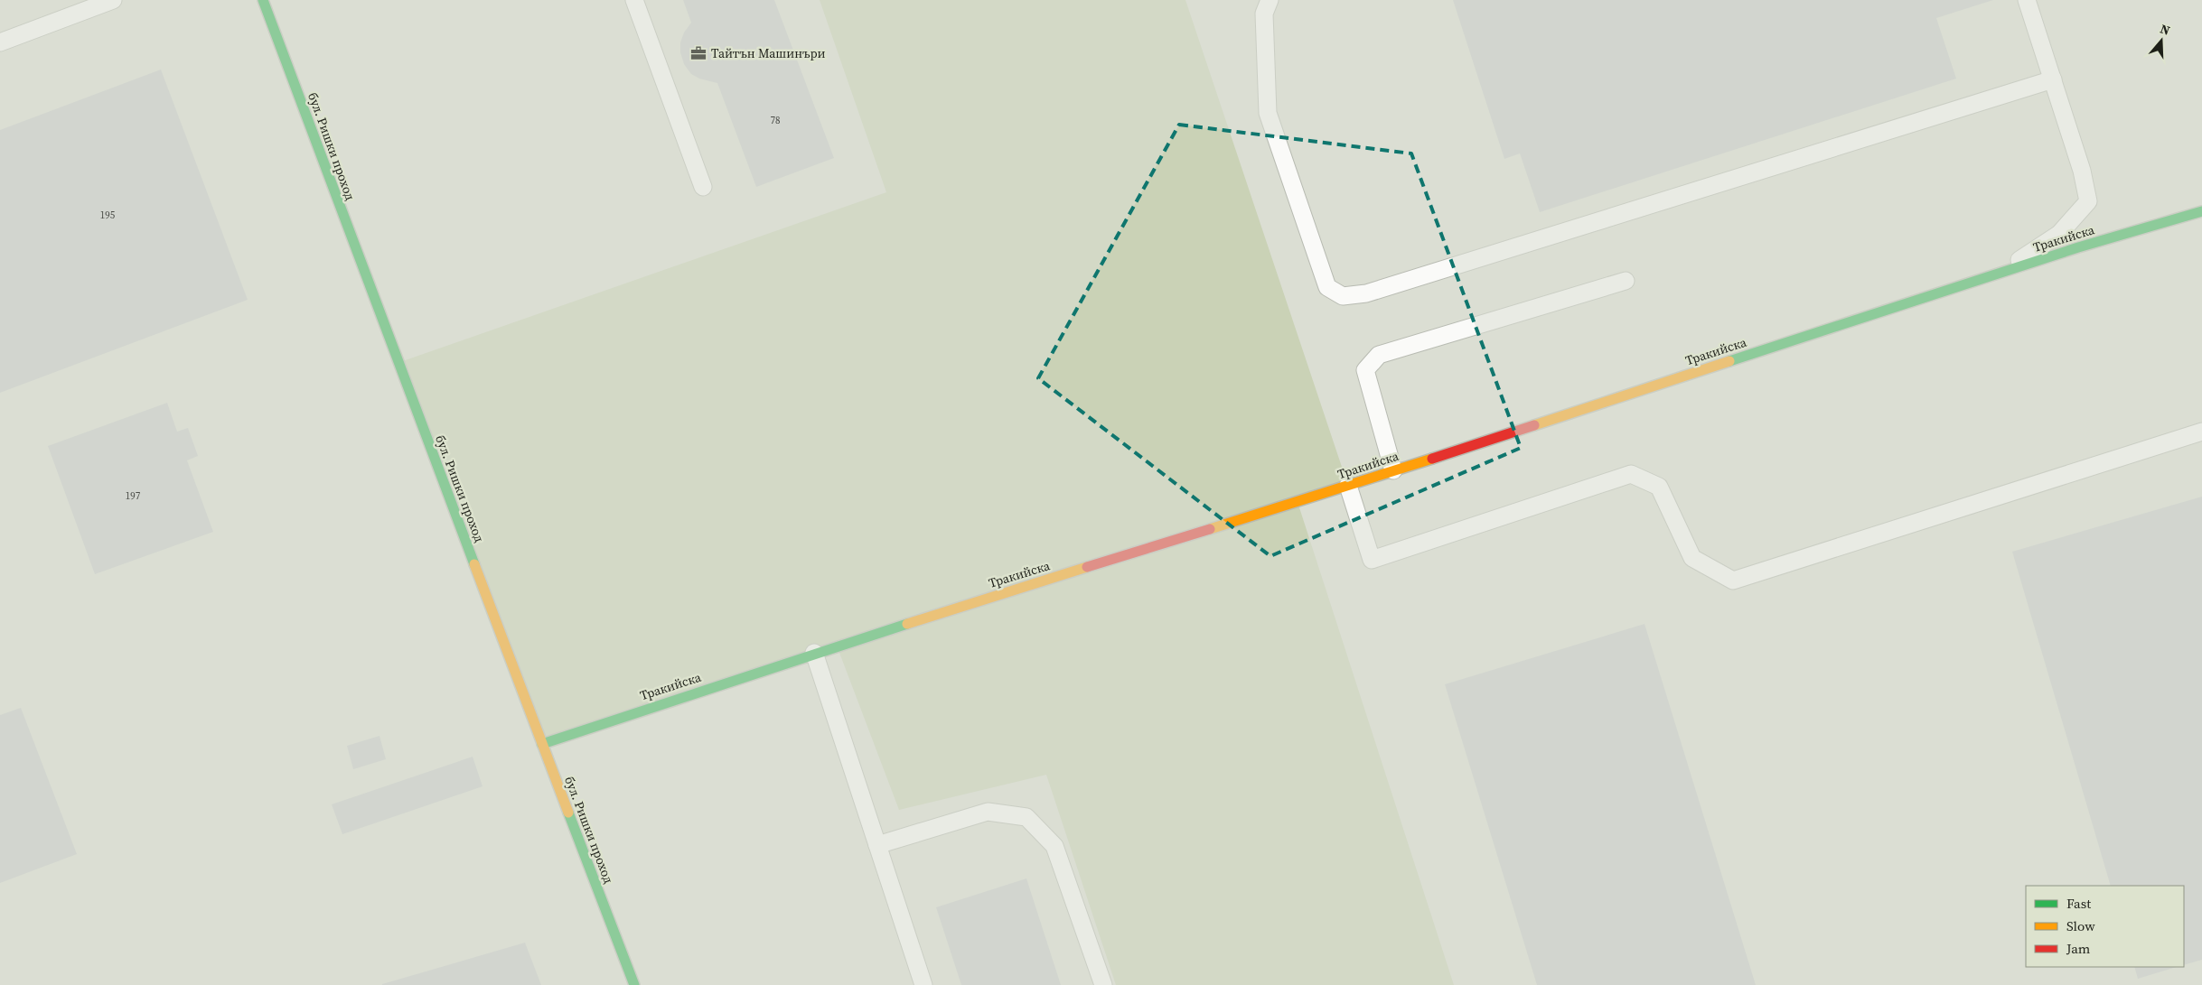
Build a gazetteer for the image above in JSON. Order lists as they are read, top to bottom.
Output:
{
  "streets": {
    "street": ["бул. Ришки проход", "Тракийска"]
  },
  "crossings": [
    ["бул. Ришки проход", "Тракийска"]
  ],
  "places": {
    "office": ["Тайтън Машинъри"]
  },
  "house_numbers": ["78", "195", "197"],
  "legend": ["Fast", "Slow", "Jam"],
  "north": "top"
}
